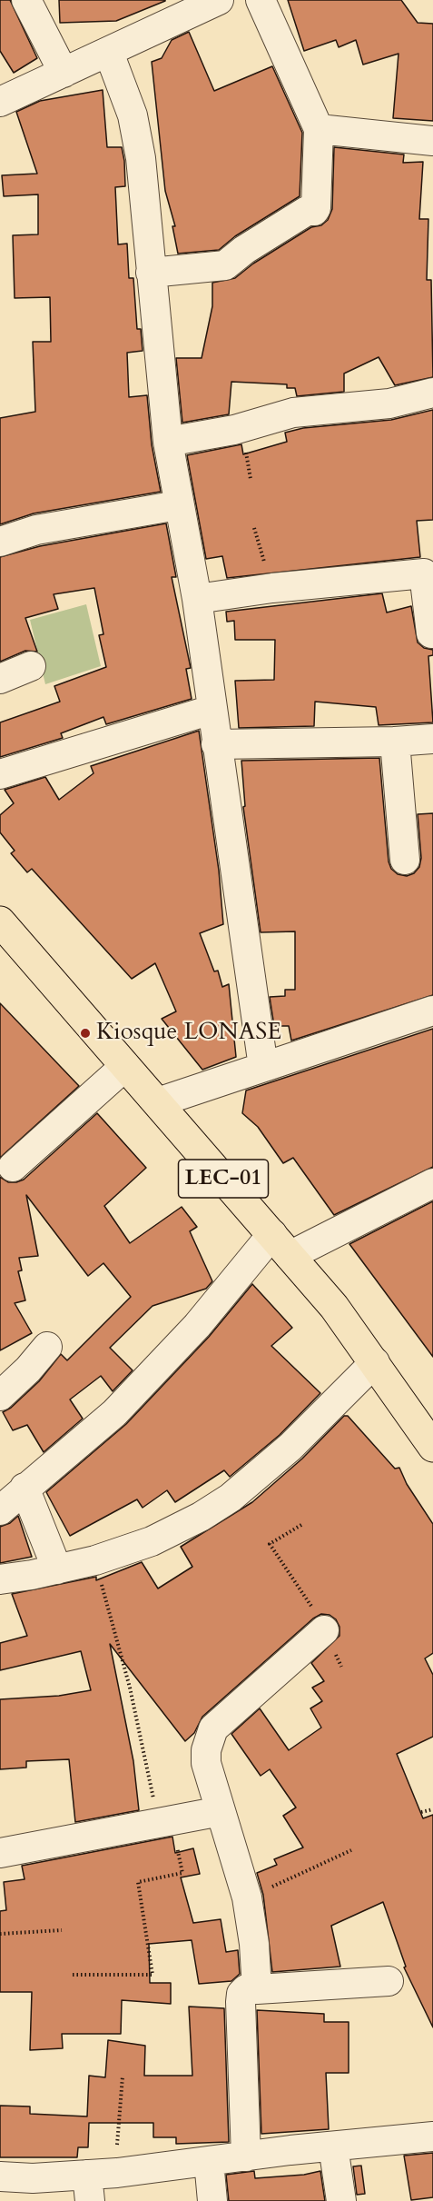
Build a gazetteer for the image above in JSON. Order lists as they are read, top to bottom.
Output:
{
  "streets": {
    "highway": ["LEC-01"]
  },
  "places": ["Kiosque LONASE"]
}
